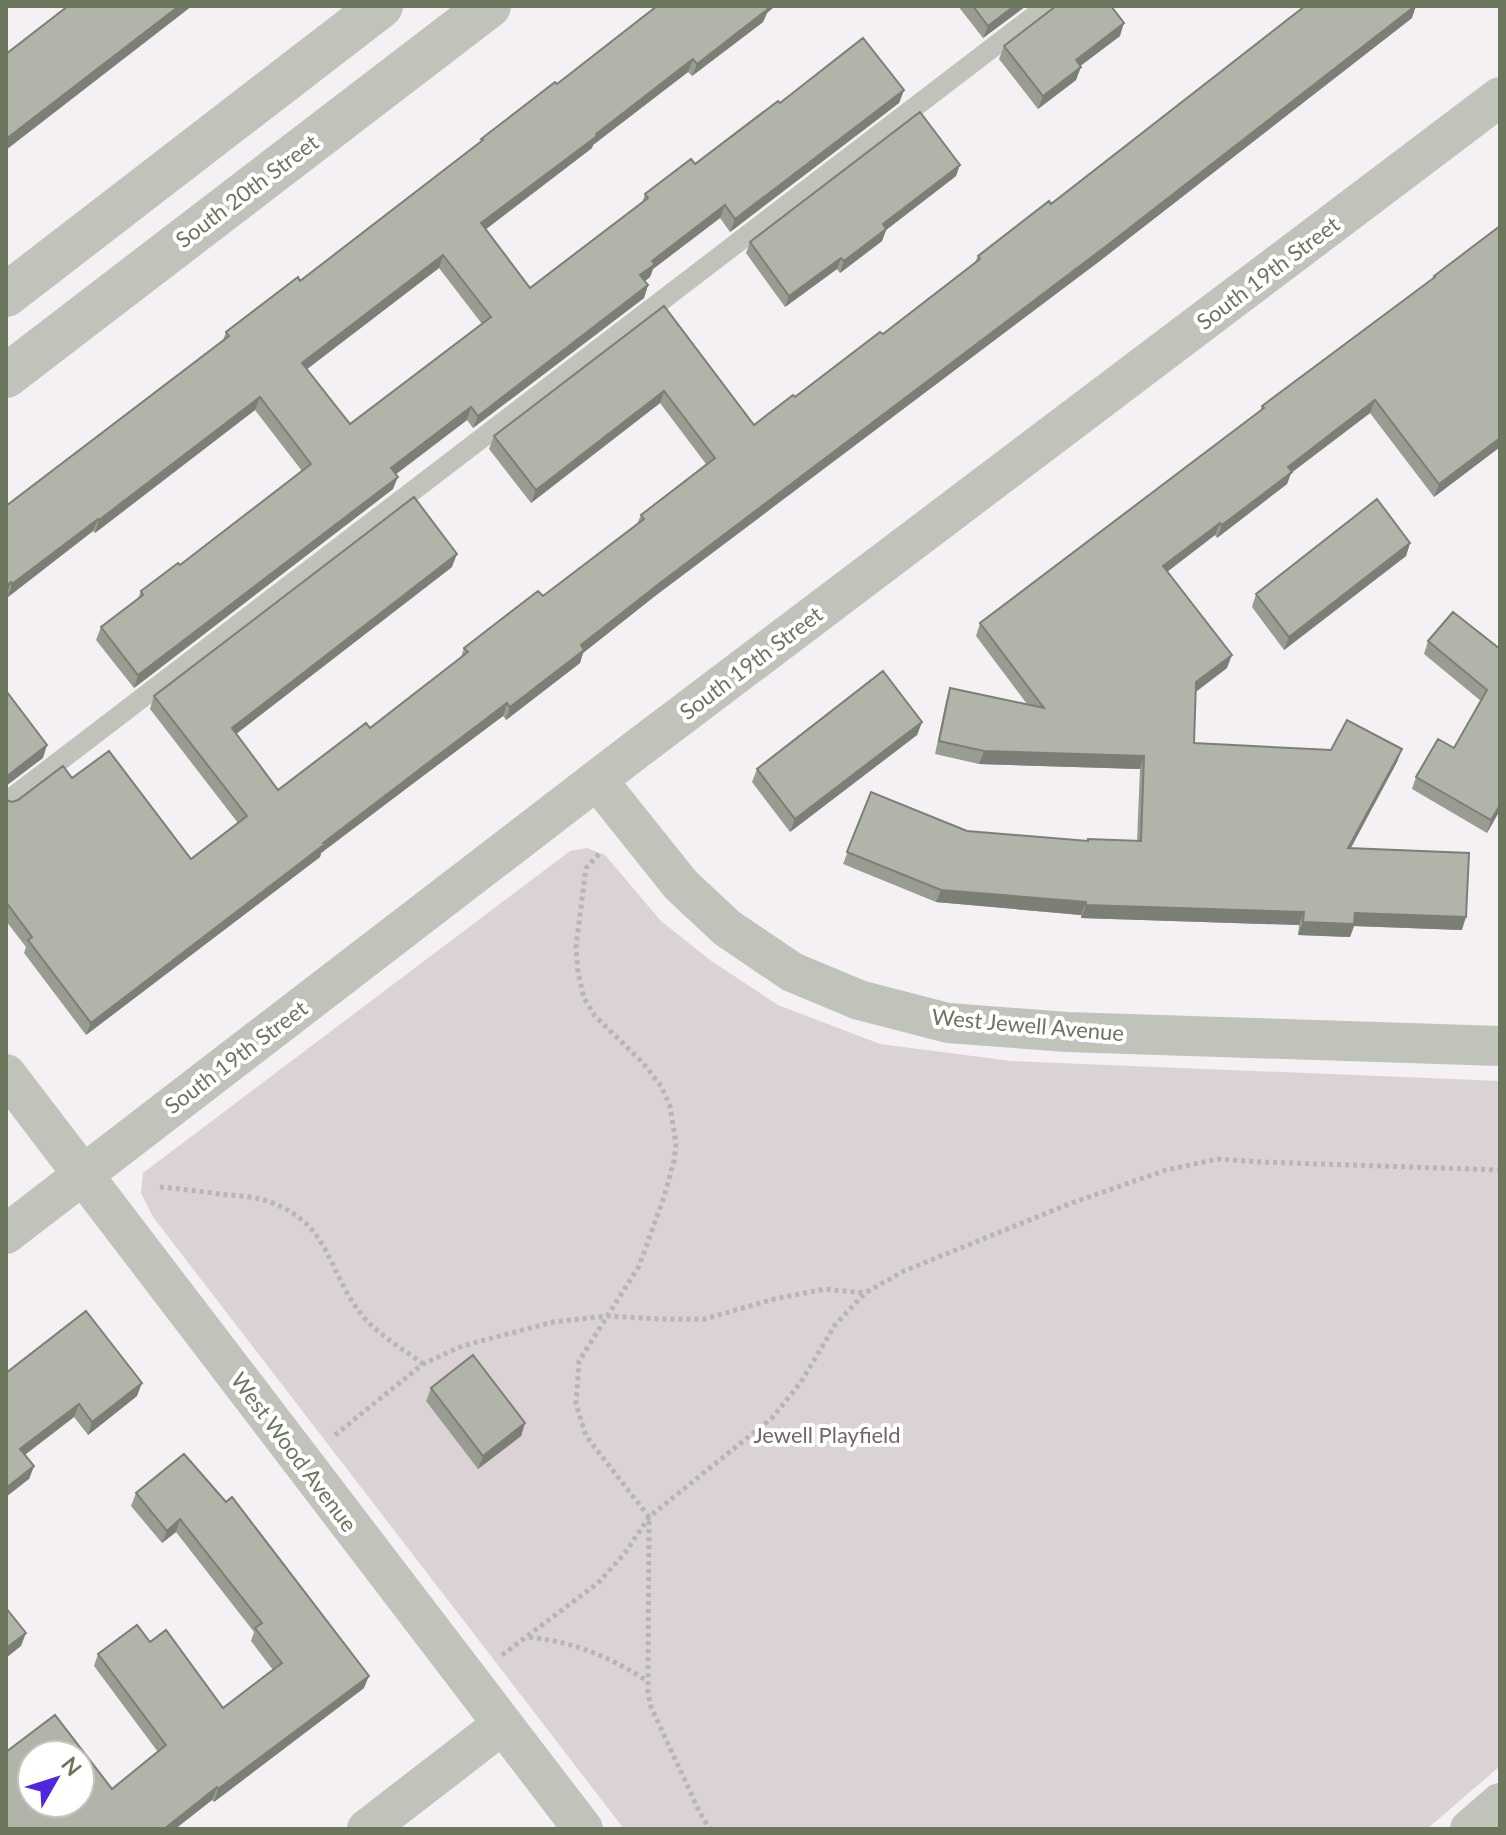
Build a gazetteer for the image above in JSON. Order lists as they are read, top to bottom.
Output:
{
  "streets": {
    "street": [
      "South 20th Street",
      "South 19th Street",
      "West Jewell Avenue",
      "West Wood Avenue"
    ]
  },
  "crossings": [
    ["South 19th Street", "West Jewell Avenue"],
    ["South 19th Street", "West Wood Avenue"]
  ],
  "parks": ["Jewell Playfield"],
  "north": "top right"
}
